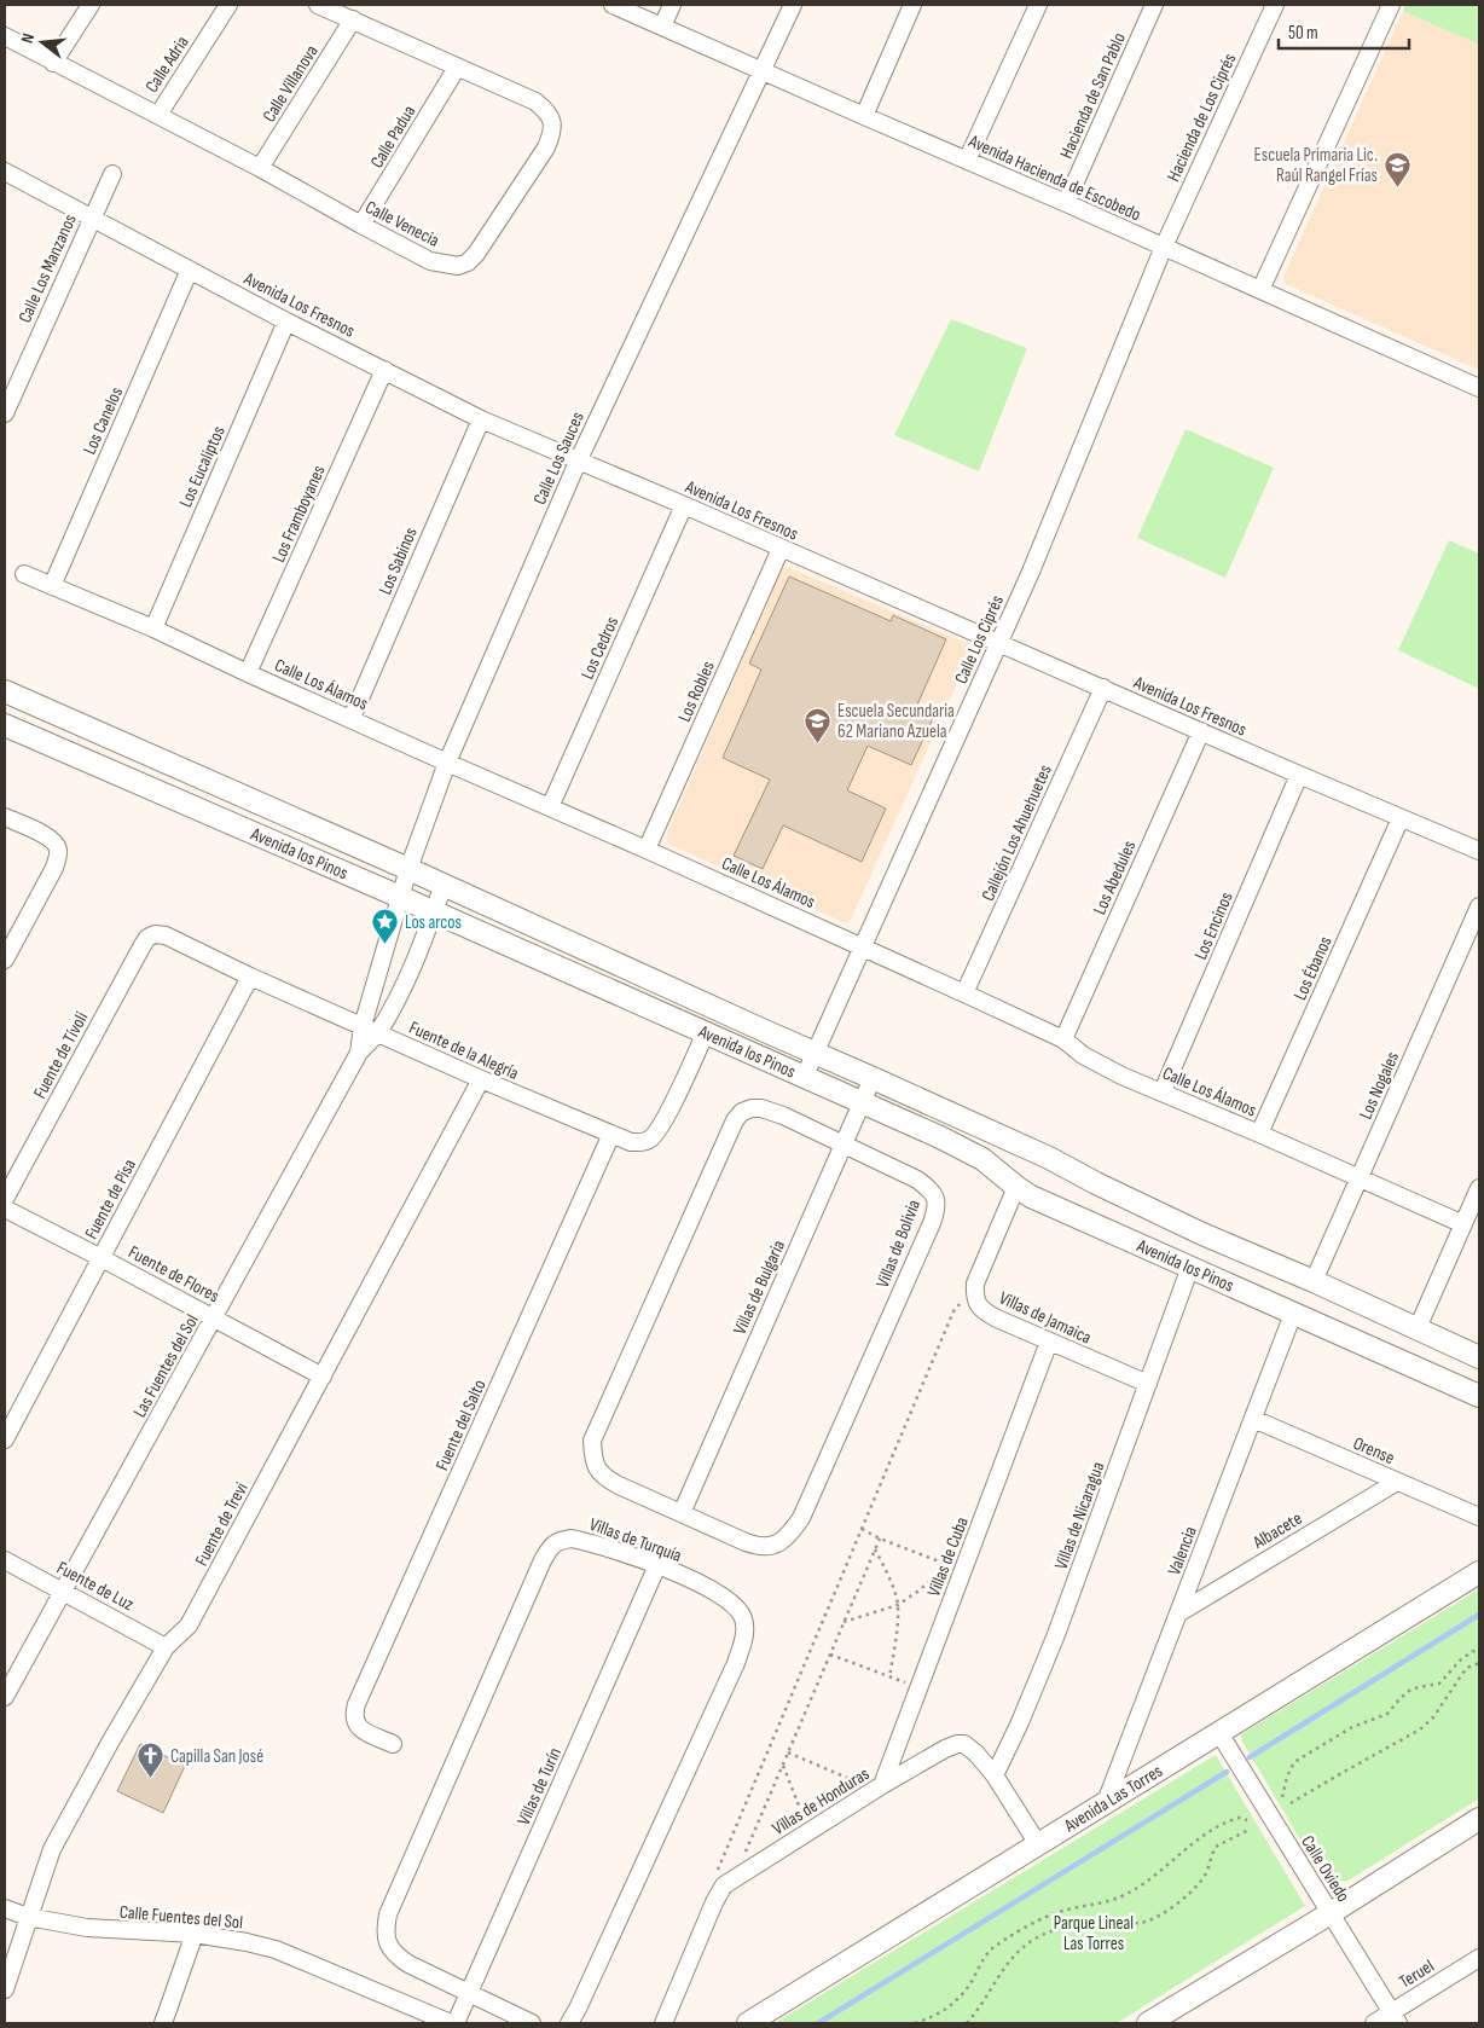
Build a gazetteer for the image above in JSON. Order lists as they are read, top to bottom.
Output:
{
  "streets": {
    "street": [
      "Calle Adria",
      "Calle Villanova",
      "Hacienda de San Pablo",
      "Hacienda de Los Ciprés",
      "Calle Padua",
      "Avenida Hacienda de Escobedo",
      "Calle Venecia",
      "Calle Los Manzanos",
      "Avenida Los Fresnos",
      "Los Canelos",
      "Calle Los Sauces",
      "Los Eucaliptos",
      "Los Framboyanes",
      "Los Sabinos",
      "Calle Los Ciprés",
      "Los Cedros",
      "Calle Los Álamos",
      "Los Robles",
      "Callejón Los Ahuehuetes",
      "Avenida los Pinos",
      "Los Abedules",
      "Los Encinos",
      "Los Ébanos",
      "Fuente de la Alegría",
      "Fuente de Tívoli",
      "Los Nogales",
      "Fuente de Pisa",
      "Villas de Bolivia",
      "Fuente de Flores",
      "Villas de Bulgaria",
      "Villas de Jamaica",
      "Las Fuentes del Sol",
      "Fuente del Salto",
      "Orense",
      "Villas de Nicaragua",
      "Fuente de Trevi",
      "Albacete",
      "Villas de Turquía",
      "Valencia",
      "Villas de Cuba",
      "Fuente de Luz",
      "Villas de Turín",
      "Avenida Las Torres",
      "Villas de Honduras",
      "Calle Oviedo",
      "Calle Fuentes del Sol",
      "Teruel"
    ]
  },
  "crossings": [
    ["Calle Adria", "Calle Venecia"],
    ["Calle Villanova", "Calle Venecia"],
    ["Hacienda de San Pablo", "Avenida Hacienda de Escobedo"],
    ["Hacienda de Los Ciprés", "Avenida Hacienda de Escobedo"],
    ["Hacienda de Los Ciprés", "Calle Los Ciprés"],
    ["Calle Padua", "Calle Venecia"],
    ["Avenida Hacienda de Escobedo", "Calle Los Sauces"],
    ["Avenida Hacienda de Escobedo", "Calle Los Ciprés"],
    ["Calle Los Manzanos", "Avenida Los Fresnos"],
    ["Avenida Los Fresnos", "Los Canelos"],
    ["Avenida Los Fresnos", "Calle Los Sauces"],
    ["Avenida Los Fresnos", "Los Eucaliptos"],
    ["Avenida Los Fresnos", "Los Framboyanes"],
    ["Avenida Los Fresnos", "Los Sabinos"],
    ["Avenida Los Fresnos", "Calle Los Ciprés"],
    ["Avenida Los Fresnos", "Los Cedros"],
    ["Avenida Los Fresnos", "Los Robles"],
    ["Avenida Los Fresnos", "Callejón Los Ahuehuetes"],
    ["Avenida Los Fresnos", "Los Abedules"],
    ["Avenida Los Fresnos", "Los Encinos"],
    ["Avenida Los Fresnos", "Los Ébanos"],
    ["Los Canelos", "Calle Los Álamos"],
    ["Calle Los Sauces", "Calle Los Álamos"],
    ["Calle Los Sauces", "Avenida los Pinos"],
    ["Calle Los Sauces", "Las Fuentes del Sol"],
    ["Los Eucaliptos", "Calle Los Álamos"],
    ["Los Framboyanes", "Calle Los Álamos"],
    ["Los Sabinos", "Calle Los Álamos"],
    ["Calle Los Ciprés", "Calle Los Álamos"],
    ["Calle Los Ciprés", "Avenida los Pinos"],
    ["Los Cedros", "Calle Los Álamos"],
    ["Calle Los Álamos", "Los Robles"],
    ["Calle Los Álamos", "Callejón Los Ahuehuetes"],
    ["Calle Los Álamos", "Los Abedules"],
    ["Calle Los Álamos", "Los Encinos"],
    ["Calle Los Álamos", "Los Ébanos"],
    ["Calle Los Álamos", "Los Nogales"],
    ["Avenida los Pinos", "Fuente de la Alegría"],
    ["Avenida los Pinos", "Los Nogales"],
    ["Avenida los Pinos", "Villas de Bulgaria"],
    ["Avenida los Pinos", "Villas de Jamaica"],
    ["Avenida los Pinos", "Las Fuentes del Sol"],
    ["Avenida los Pinos", "Villas de Nicaragua"],
    ["Avenida los Pinos", "Valencia"],
    ["Fuente de la Alegría", "Fuente de Tívoli"],
    ["Fuente de la Alegría", "Fuente de Pisa"],
    ["Fuente de la Alegría", "Las Fuentes del Sol"],
    ["Fuente de la Alegría", "Fuente del Salto"],
    ["Fuente de la Alegría", "Fuente de Trevi"],
    ["Fuente de Pisa", "Fuente de Flores"],
    ["Villas de Bolivia", "Villas de Bulgaria"],
    ["Fuente de Flores", "Las Fuentes del Sol"],
    ["Fuente de Flores", "Fuente de Trevi"],
    ["Villas de Jamaica", "Villas de Nicaragua"],
    ["Villas de Jamaica", "Villas de Cuba"],
    ["Las Fuentes del Sol", "Fuente de Luz"],
    ["Orense", "Albacete"],
    ["Orense", "Valencia"],
    ["Villas de Nicaragua", "Villas de Honduras"],
    ["Fuente de Trevi", "Fuente de Luz"],
    ["Fuente de Trevi", "Calle Fuentes del Sol"],
    ["Albacete", "Valencia"],
    ["Villas de Turquía", "Villas de Turín"],
    ["Valencia", "Avenida Las Torres"],
    ["Villas de Cuba", "Villas de Honduras"],
    ["Villas de Turín", "Calle Fuentes del Sol"],
    ["Avenida Las Torres", "Villas de Honduras"],
    ["Avenida Las Torres", "Calle Oviedo"],
    ["Calle Oviedo", "Teruel"]
  ],
  "parks": ["Parque Lineal Las Torres"],
  "places": {
    "school or university": ["Escuela Primaria Lic. Raúl Rangel Frías", "Escuela Secundaria 62 Mariano Azuela"],
    "place": ["Los arcos"],
    "church": ["Capilla San José"]
  },
  "scale_bar": "50 m",
  "north": "left"
}
